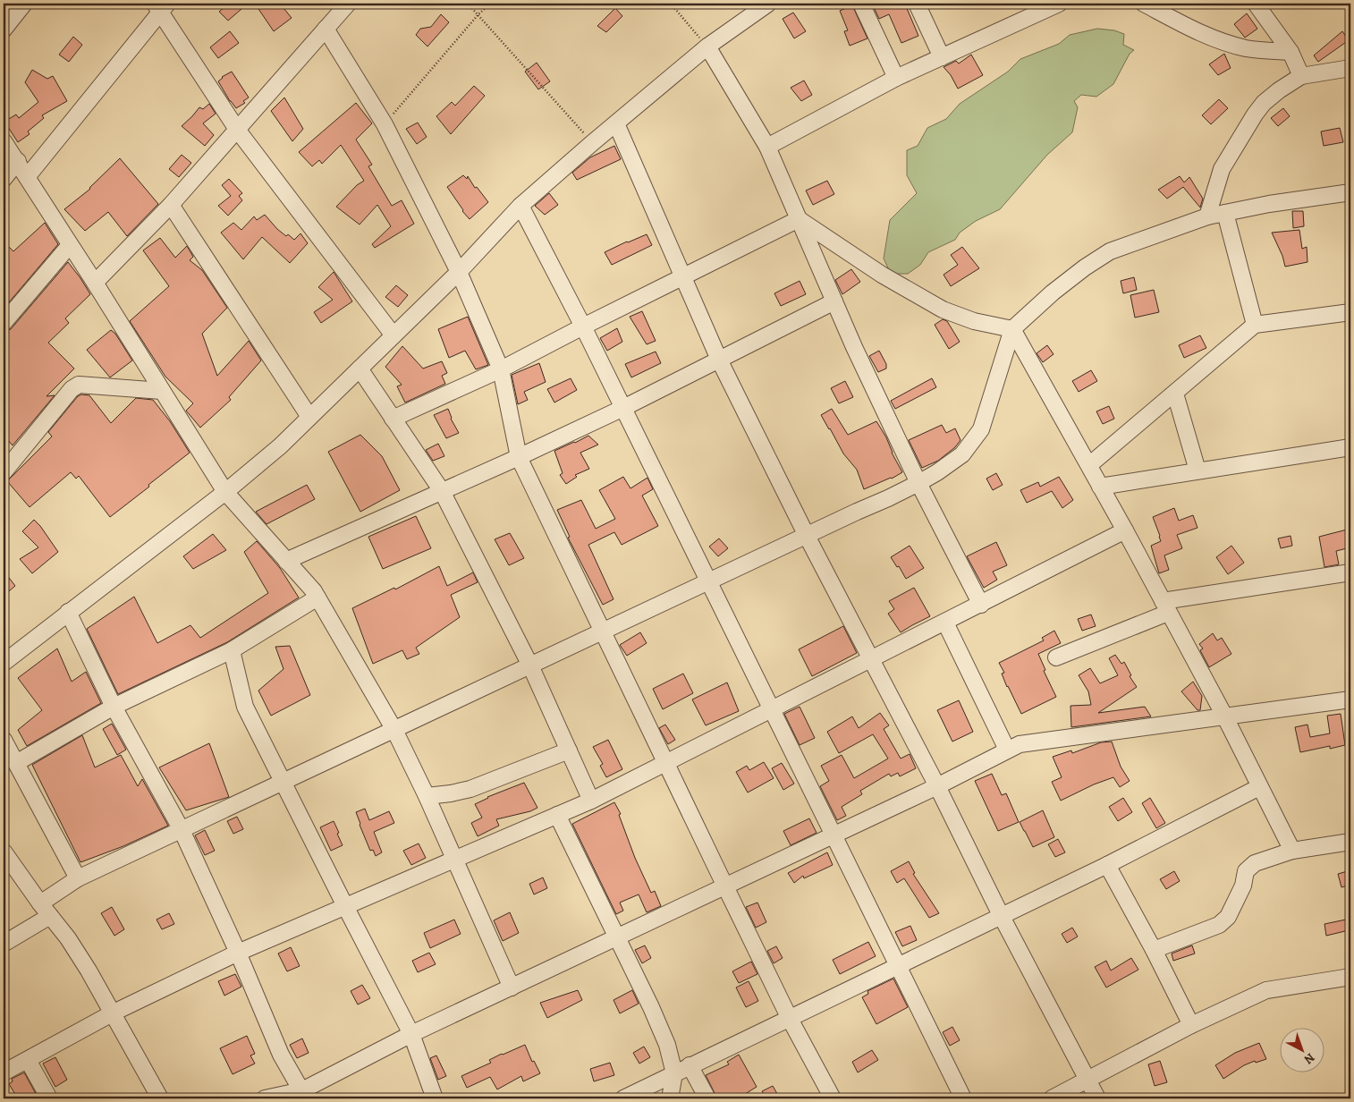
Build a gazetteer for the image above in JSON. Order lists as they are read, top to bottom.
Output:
{
  "north": "bottom right"
}
